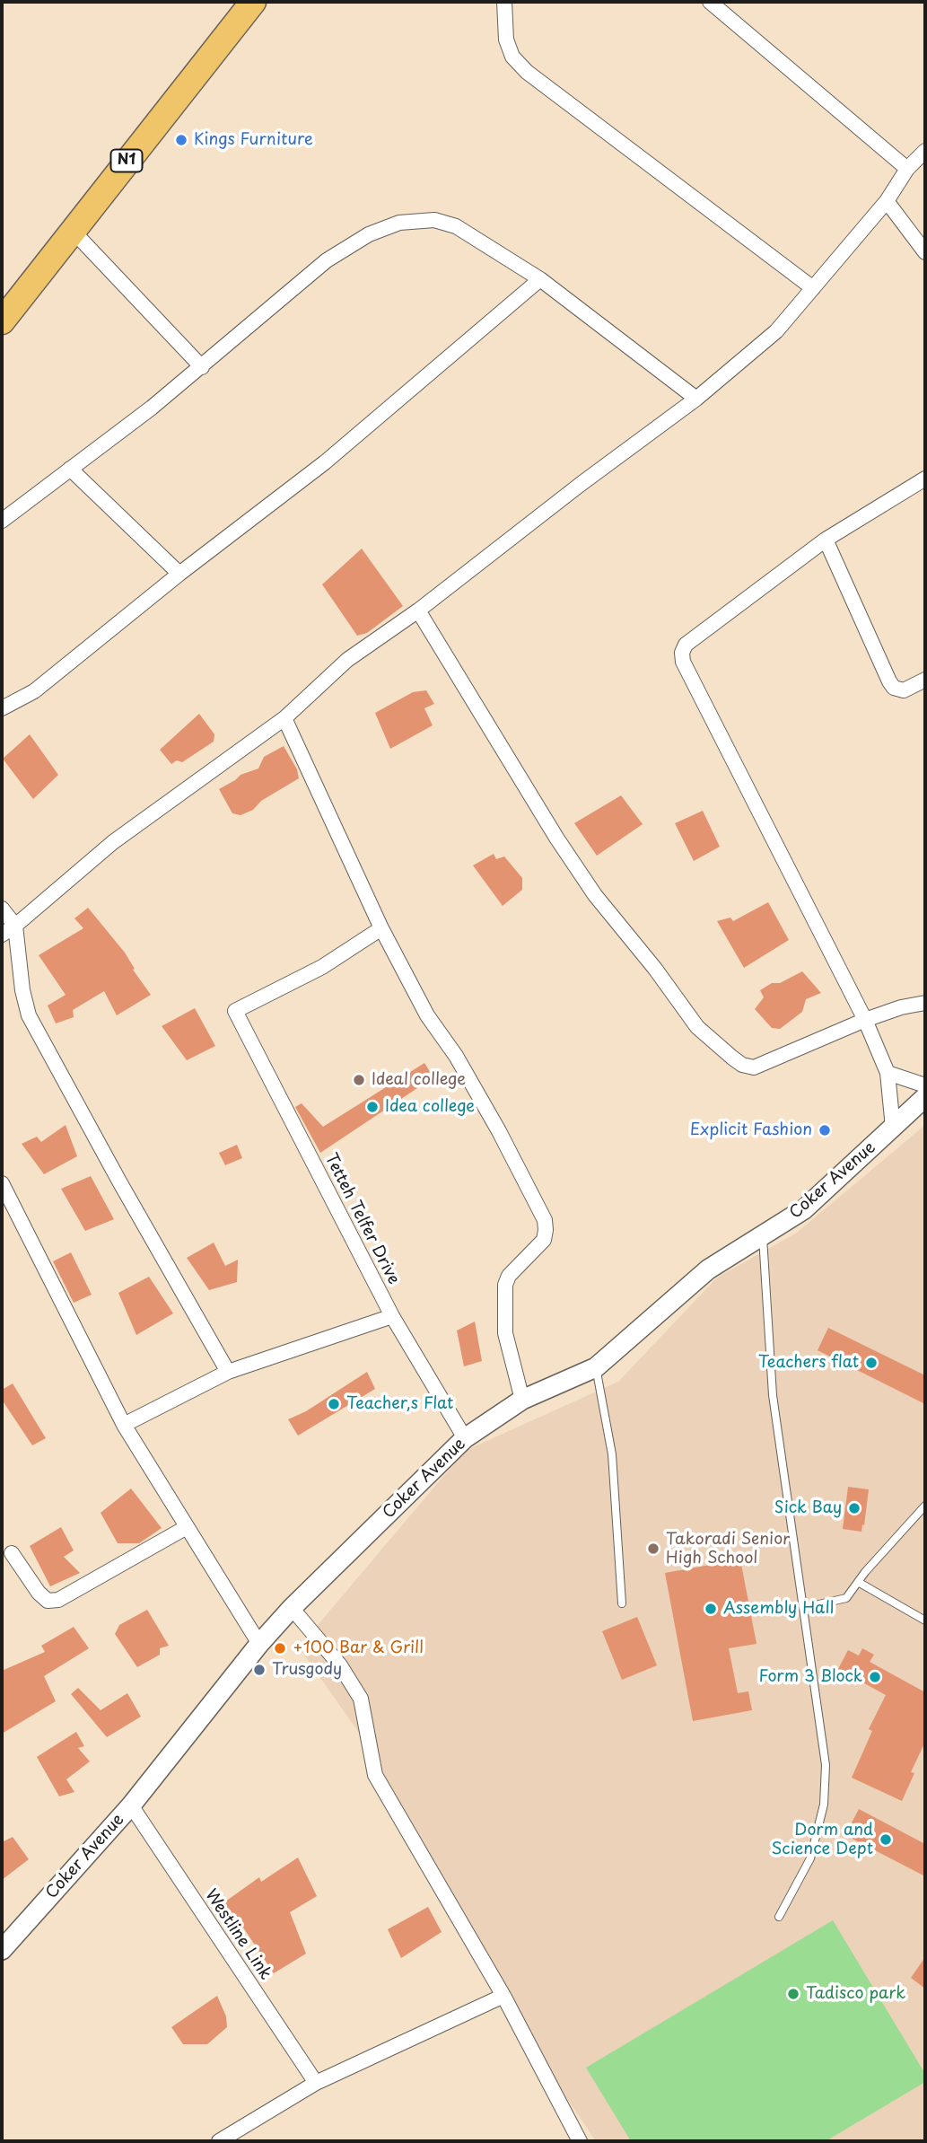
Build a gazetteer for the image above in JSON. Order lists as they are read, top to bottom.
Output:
{
  "streets": {
    "highway": ["N1"],
    "street": ["Coker Avenue", "Tetteh Telfer Drive", "Westline Link"]
  },
  "crossings": [
    ["Coker Avenue", "Tetteh Telfer Drive"],
    ["Coker Avenue", "Westline Link"]
  ],
  "places": [
    "Kings Furniture",
    "Ideal college",
    "Idea college",
    "Explicit Fashion",
    "Teachers flat",
    "Teacher,s Flat",
    "Sick Bay",
    "Takoradi Senior High School",
    "Assembly Hall",
    "+100 Bar & Grill",
    "Trusgody",
    "Form 3 Block",
    "Dorm and Science Dept",
    "Tadisco park"
  ]
}
